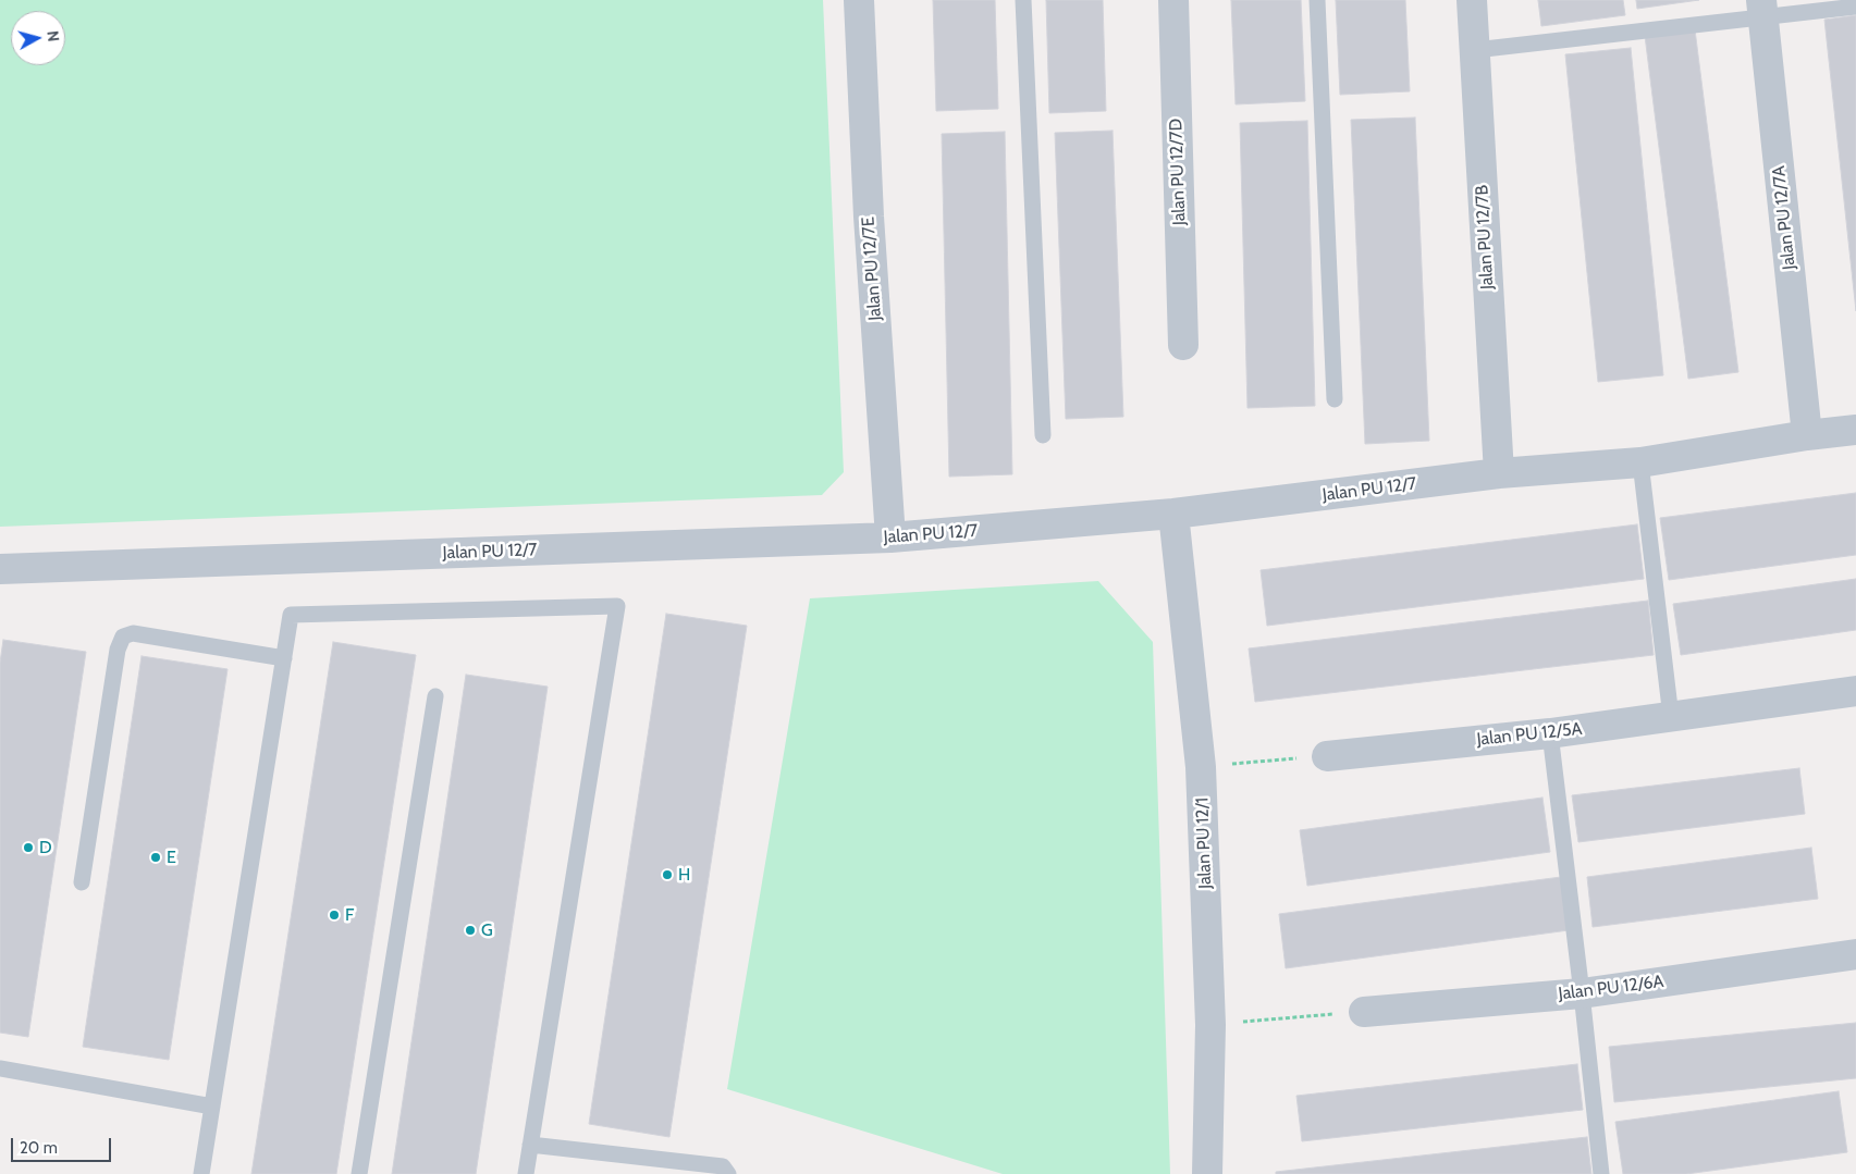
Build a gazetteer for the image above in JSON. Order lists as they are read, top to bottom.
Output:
{
  "streets": {
    "street": [
      "Jalan PU 12/7D",
      "Jalan PU 12/7A",
      "Jalan PU 12/7B",
      "Jalan PU 12/7E",
      "Jalan PU 12/7",
      "Jalan PU 12/5A",
      "Jalan PU 12/1",
      "Jalan PU 12/6A"
    ]
  },
  "crossings": [
    ["Jalan PU 12/7A", "Jalan PU 12/7"],
    ["Jalan PU 12/7B", "Jalan PU 12/7"],
    ["Jalan PU 12/7E", "Jalan PU 12/7"],
    ["Jalan PU 12/7", "Jalan PU 12/1"]
  ],
  "places": [
    "D",
    "E",
    "H",
    "F",
    "G"
  ],
  "scale_bar": "20 m",
  "north": "right"
}
